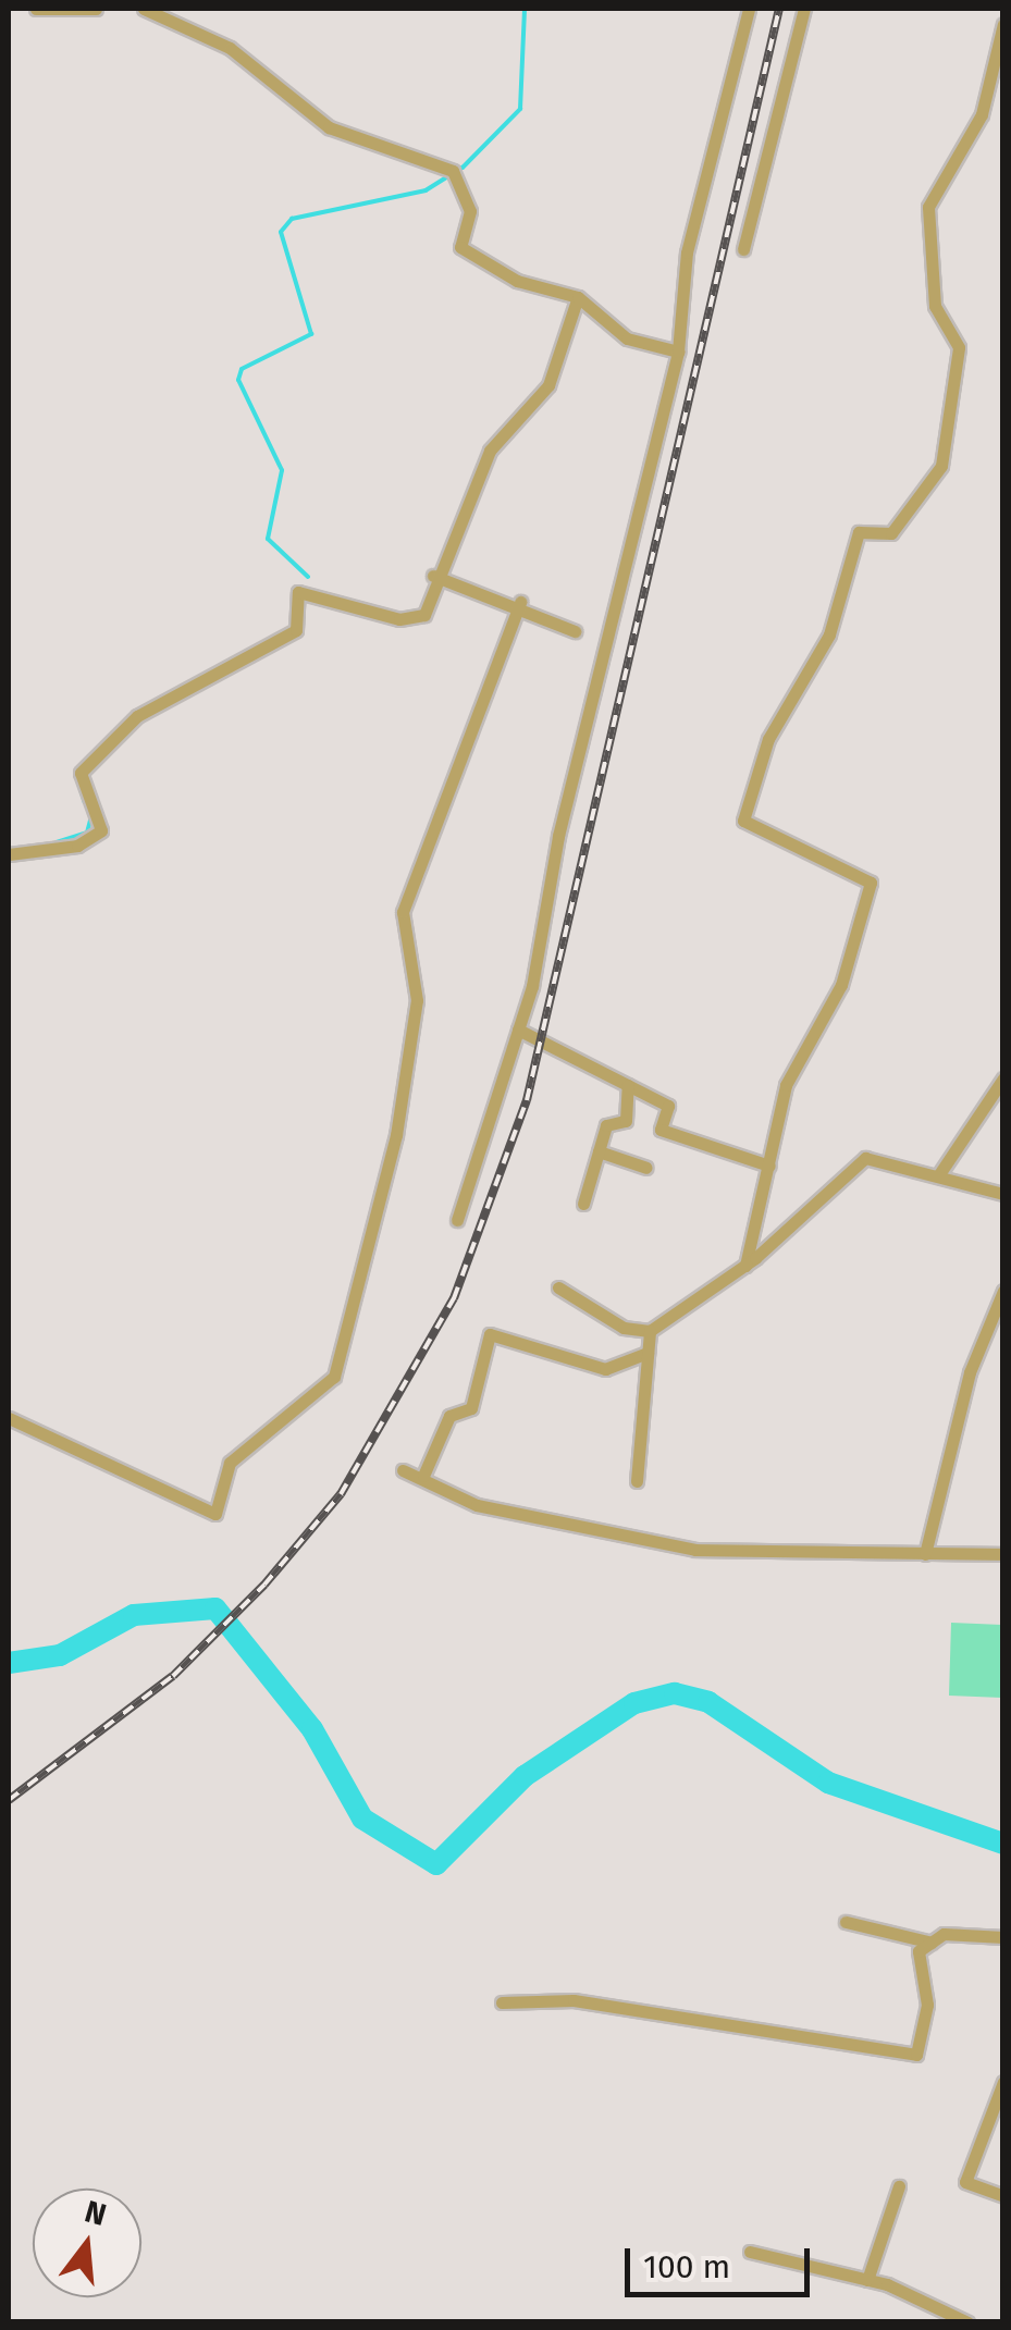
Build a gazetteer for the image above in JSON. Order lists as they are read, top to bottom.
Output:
{
  "scale_bar": "100 m",
  "north": "top"
}
